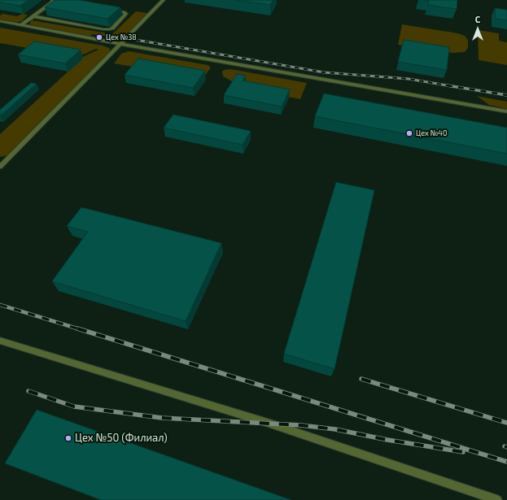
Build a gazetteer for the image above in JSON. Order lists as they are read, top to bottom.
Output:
{
  "places": ["Цех №38", "Цех №40", "Цех №50 (Филиал)"],
  "north": "top"
}
